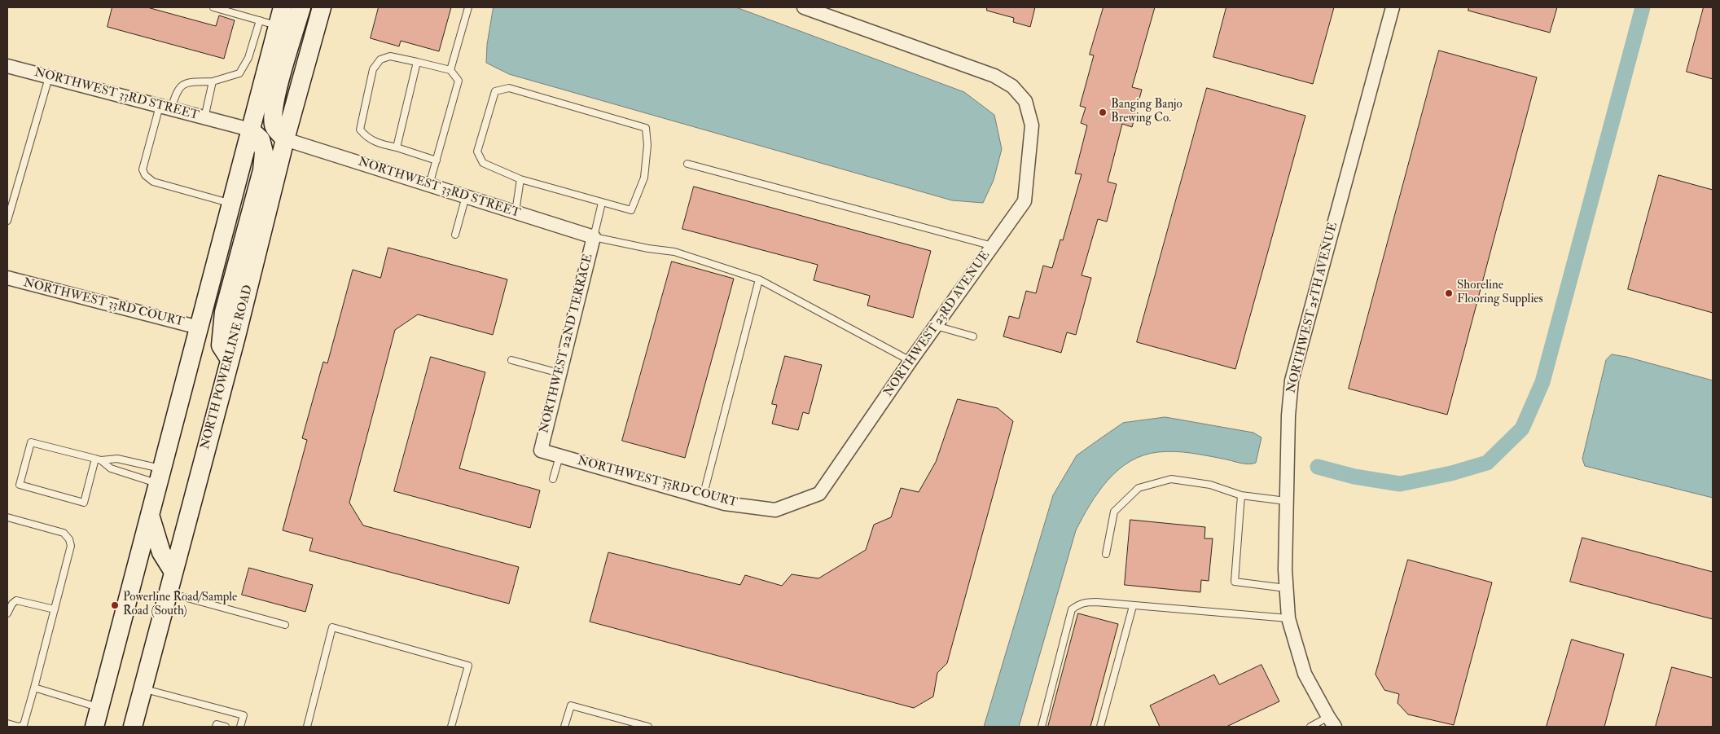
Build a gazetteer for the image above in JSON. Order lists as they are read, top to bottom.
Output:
{
  "streets": {
    "main road": ["NORTH POWERLINE ROAD"],
    "street": [
      "NORTHWEST 33RD STREET",
      "NORTHWEST 33RD COURT",
      "NORTHWEST 25TH AVENUE",
      "NORTHWEST 23RD AVENUE",
      "NORTHWEST 22ND TERRACE"
    ]
  },
  "crossings": [
    ["NORTHWEST 33RD STREET", "NORTHWEST 22ND TERRACE"],
    ["NORTHWEST 33RD STREET", "NORTH POWERLINE ROAD"],
    ["NORTHWEST 33RD COURT", "NORTHWEST 23RD AVENUE"],
    ["NORTHWEST 33RD COURT", "NORTHWEST 22ND TERRACE"]
  ],
  "places": ["Banging Banjo Brewing Co.", "Shoreline Flooring Supplies", "Powerline Road/Sample Road (South)"]
}
